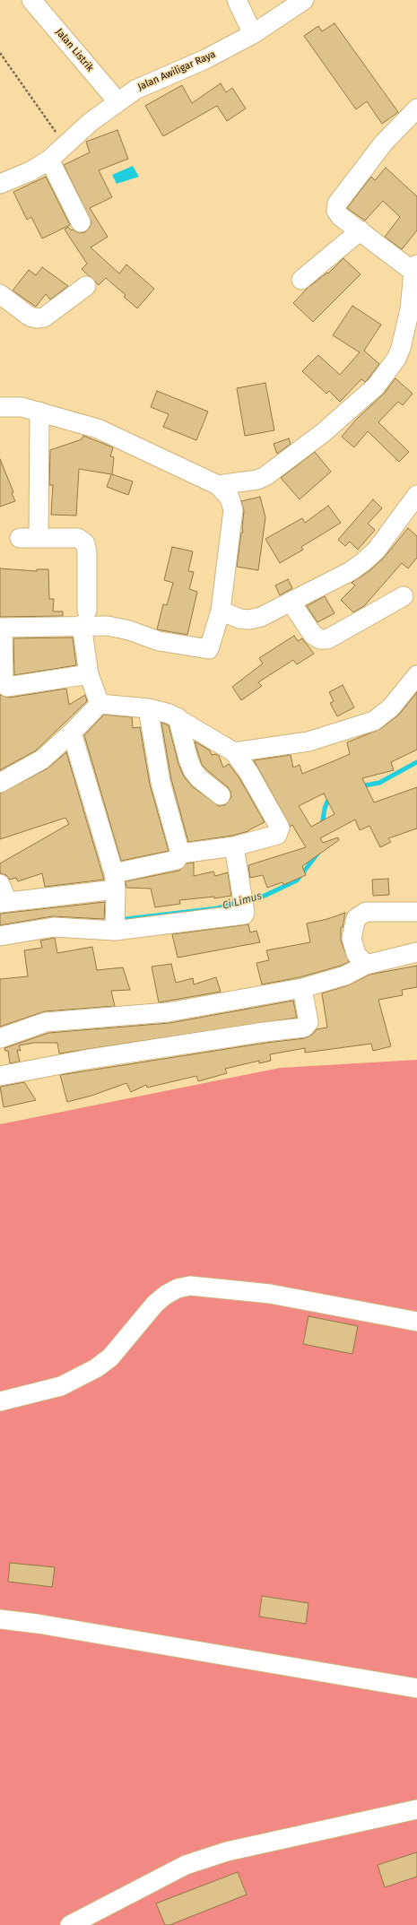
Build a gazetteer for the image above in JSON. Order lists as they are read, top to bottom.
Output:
{
  "streets": {
    "street": ["Jalan Listrik", "Jalan Awiligar Raya"]
  },
  "crossings": [
    ["Jalan Listrik", "Jalan Awiligar Raya"]
  ],
  "water": ["Ci Limus"]
}
